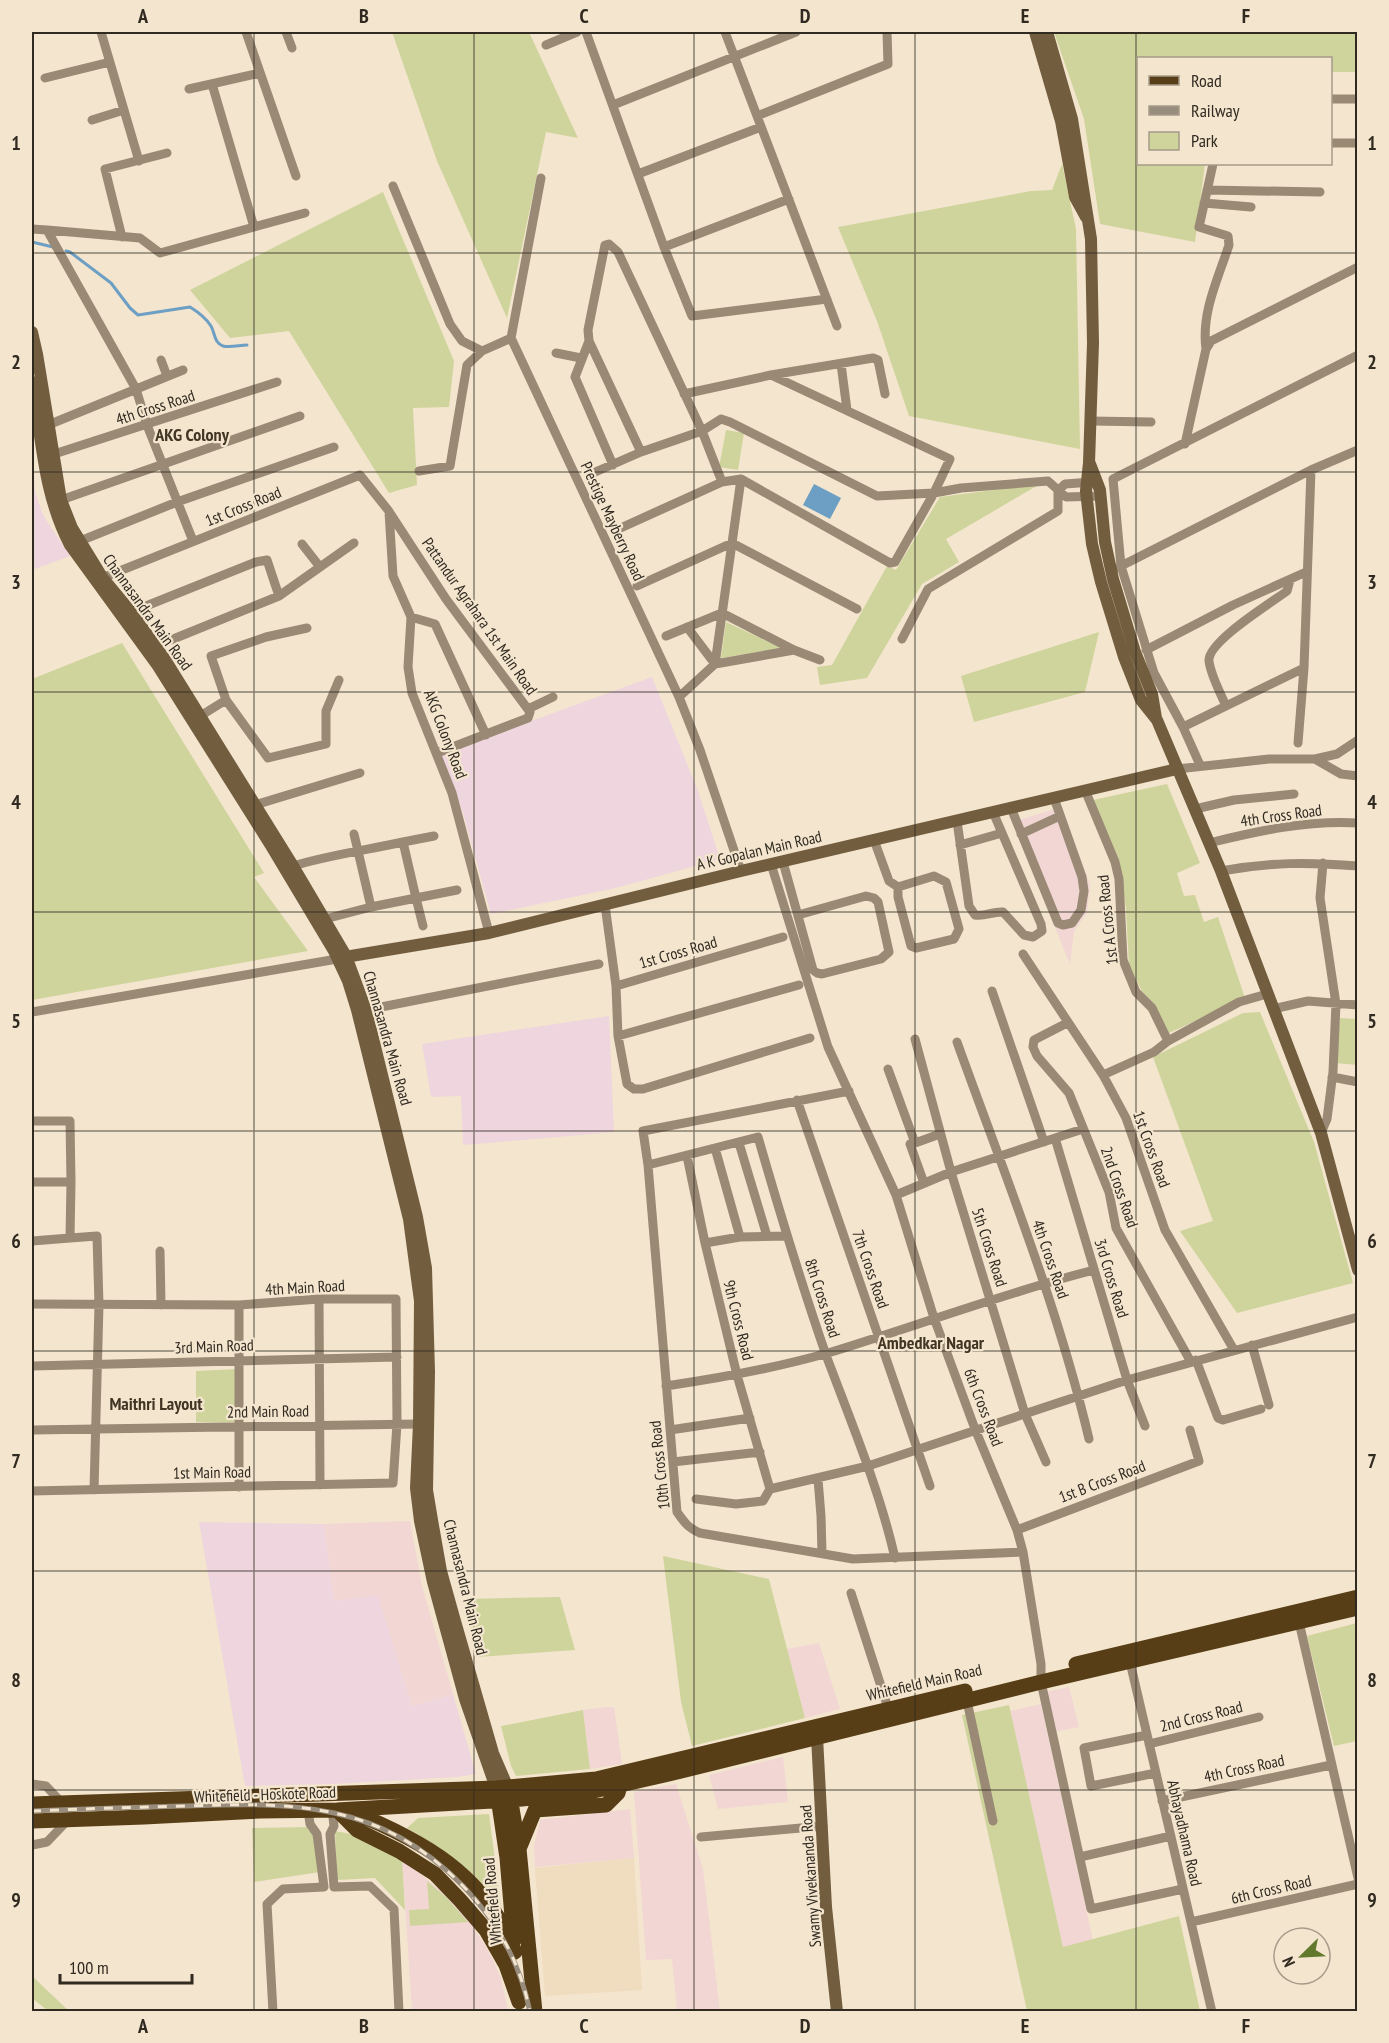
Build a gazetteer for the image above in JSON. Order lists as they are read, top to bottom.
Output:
{
  "streets": {
    "main road": [
      "Channasandra Main Road",
      "A K Gopalan Main Road",
      "Whitefield Main Road",
      "Whitefield - Hoskote Road",
      "Swamy Vivekananda Road",
      "Whitefield Road"
    ],
    "street": [
      "4th Cross Road",
      "1st Cross Road",
      "Prestige Mayberry Road",
      "Pattandur Agrahara 1st Main Road",
      "AKG Colony Road",
      "1st A Cross Road",
      "2nd Cross Road",
      "5th Cross Road",
      "7th Cross Road",
      "3rd Cross Road",
      "4th Main Road",
      "8th Cross Road",
      "9th Cross Road",
      "3rd Main Road",
      "6th Cross Road",
      "2nd Main Road",
      "10th Cross Road",
      "1st Main Road",
      "1st B Cross Road",
      "Abhayadhama Road"
    ]
  },
  "crossings": [
    ["4th Cross Road", "Channasandra Main Road"],
    ["4th Cross Road", "Abhayadhama Road"],
    ["1st Cross Road", "Channasandra Main Road"],
    ["1st Cross Road", "Pattandur Agrahara 1st Main Road"],
    ["1st Cross Road", "AKG Colony Road"],
    ["1st Cross Road", "2nd Cross Road"],
    ["Prestige Mayberry Road", "A K Gopalan Main Road"],
    ["Channasandra Main Road", "A K Gopalan Main Road"],
    ["Channasandra Main Road", "2nd Main Road"],
    ["Channasandra Main Road", "Whitefield Main Road"],
    ["Channasandra Main Road", "Whitefield - Hoskote Road"],
    ["Channasandra Main Road", "Whitefield Road"],
    ["Pattandur Agrahara 1st Main Road", "AKG Colony Road"],
    ["AKG Colony Road", "A K Gopalan Main Road"],
    ["A K Gopalan Main Road", "1st A Cross Road"],
    ["A K Gopalan Main Road", "6th Cross Road"],
    ["2nd Cross Road", "Abhayadhama Road"],
    ["7th Cross Road", "10th Cross Road"],
    ["4th Main Road", "3rd Main Road"],
    ["4th Main Road", "2nd Main Road"],
    ["4th Main Road", "1st Main Road"],
    ["8th Cross Road", "10th Cross Road"],
    ["6th Cross Road", "10th Cross Road"],
    ["6th Cross Road", "1st B Cross Road"],
    ["6th Cross Road", "Whitefield Main Road"],
    ["6th Cross Road", "Abhayadhama Road"],
    ["Whitefield Main Road", "Whitefield - Hoskote Road"],
    ["Whitefield Main Road", "Abhayadhama Road"],
    ["Whitefield Main Road", "Swamy Vivekananda Road"],
    ["Whitefield Main Road", "Whitefield Road"],
    ["Whitefield - Hoskote Road", "Whitefield Road"]
  ],
  "districts": ["AKG Colony", "Ambedkar Nagar", "Maithri Layout"],
  "legend": ["Road", "Railway", "Park"],
  "scale_bar": "100 m",
  "north": "bottom left",
  "grid": {
    "columns": [
      "A",
      "B",
      "C",
      "D",
      "E",
      "F"
    ],
    "rows": [
      "1",
      "2",
      "3",
      "4",
      "5",
      "6",
      "7",
      "8",
      "9"
    ]
  }
}
